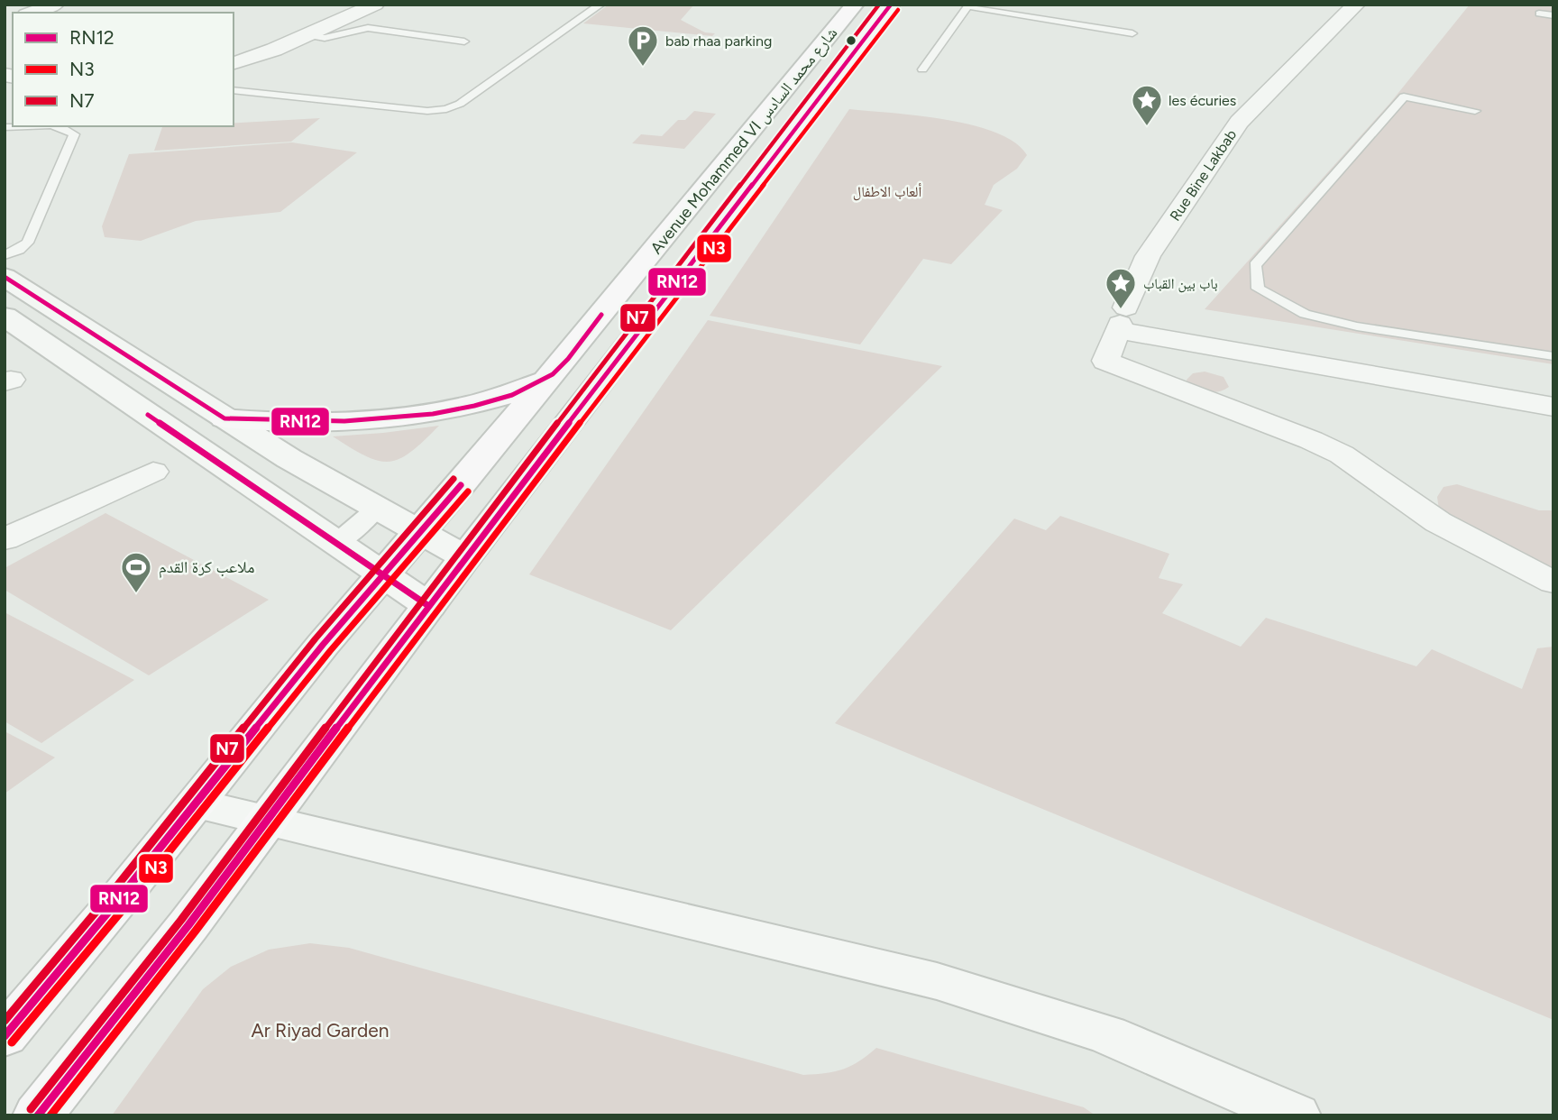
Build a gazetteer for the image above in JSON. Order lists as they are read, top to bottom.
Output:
{
  "streets": {
    "main road": ["Avenue Mohammed VI شارع محمد السادس"],
    "street": ["Rue Bine Lakbab"]
  },
  "parks": ["ألعاب الاطفال", "Ar Riyad Garden"],
  "places": {
    "parking": ["bab rhaa parking"],
    "place": ["les écuries", "باب بين القباب"],
    "sports": ["ملاعب كرة القدم"]
  },
  "lines": ["transit line RN12", "transit line N7", "transit line N3"],
  "legend": ["RN12", "N3", "N7"]
}
